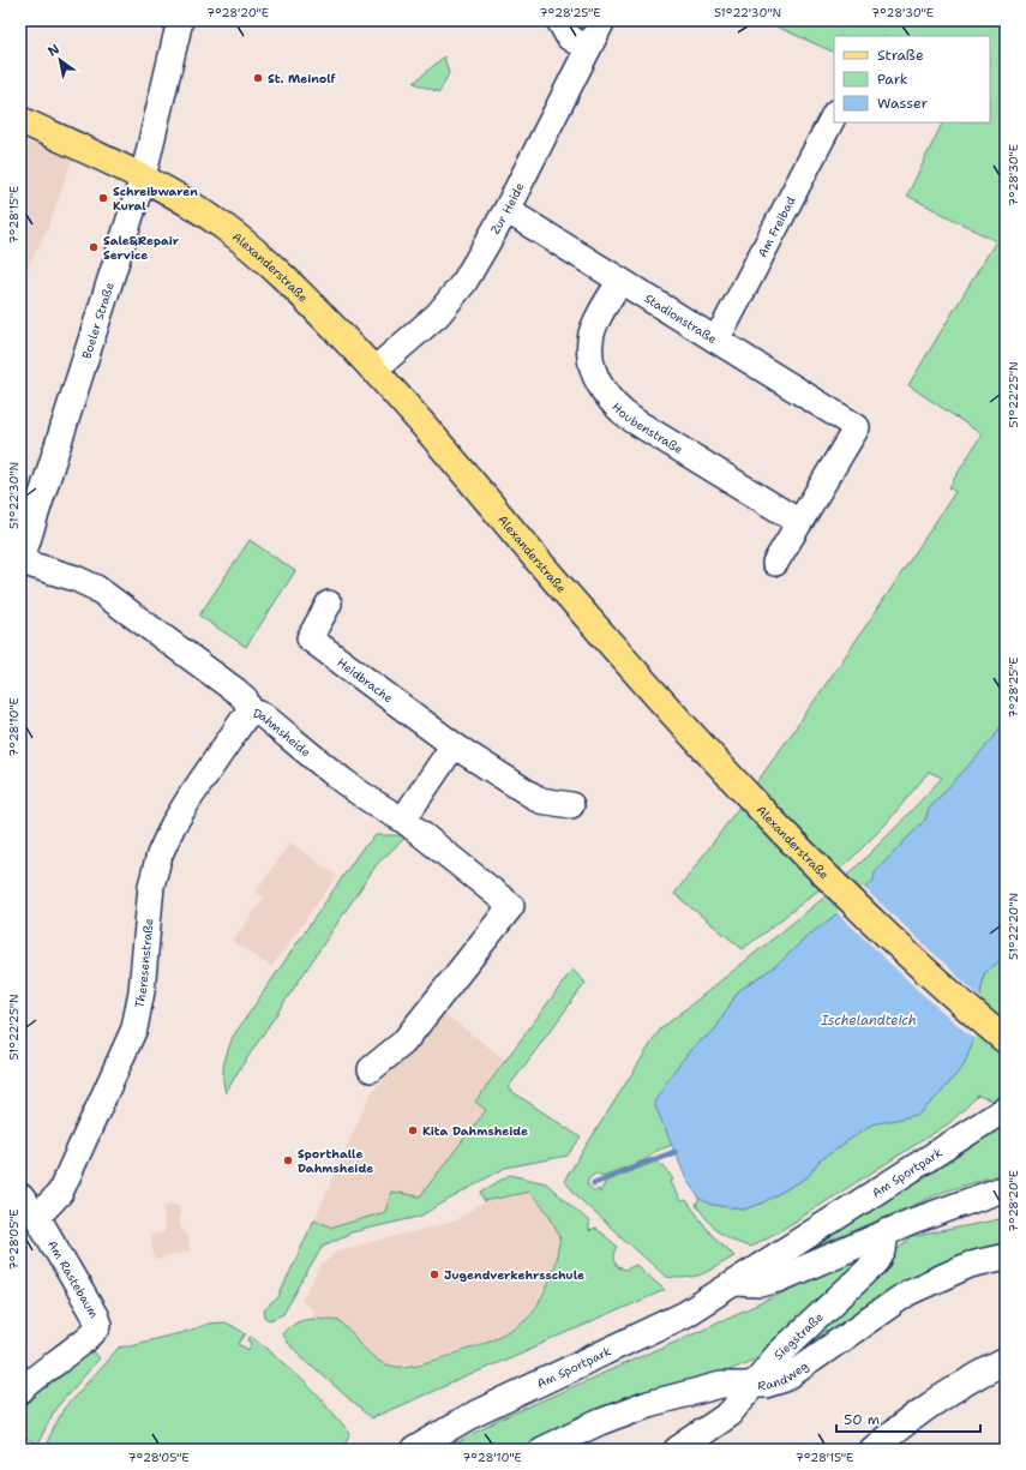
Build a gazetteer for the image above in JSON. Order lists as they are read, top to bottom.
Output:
{
  "streets": {
    "main road": ["Alexanderstraße"],
    "street": [
      "Zur Heide",
      "Am Freibad",
      "Stadionstraße",
      "Boeler Straße",
      "Houbenstraße",
      "Heidbrache",
      "Dahmsheide",
      "Theresenstraße",
      "Am Sportpark",
      "Am Rastebaum",
      "Siegstraße",
      "Randweg"
    ]
  },
  "crossings": [
    ["Zur Heide", "Alexanderstraße"],
    ["Zur Heide", "Stadionstraße"],
    ["Am Freibad", "Stadionstraße"],
    ["Alexanderstraße", "Boeler Straße"],
    ["Stadionstraße", "Houbenstraße"],
    ["Boeler Straße", "Dahmsheide"],
    ["Dahmsheide", "Theresenstraße"],
    ["Theresenstraße", "Am Rastebaum"],
    ["Siegstraße", "Randweg"]
  ],
  "water": ["Ischelandteich"],
  "places": [
    "St. Meinolf",
    "Schreibwaren Kural",
    "Sale&Repair Service",
    "Kita Dahmsheide",
    "Sporthalle Dahmsheide",
    "Jugendverkehrsschule"
  ],
  "legend": ["Straße", "Park", "Wasser"],
  "scale_bar": "50 m",
  "north": "top left",
  "coordinates": [
    "7°28'20\"E",
    "7°28'25\"E",
    "51°22'30\"N",
    "7°28'30\"E",
    "7°28'15\"E",
    "51°22'25\"N",
    "7°28'10\"E",
    "51°22'20\"N",
    "7°28'05\"E"
  ]
}
